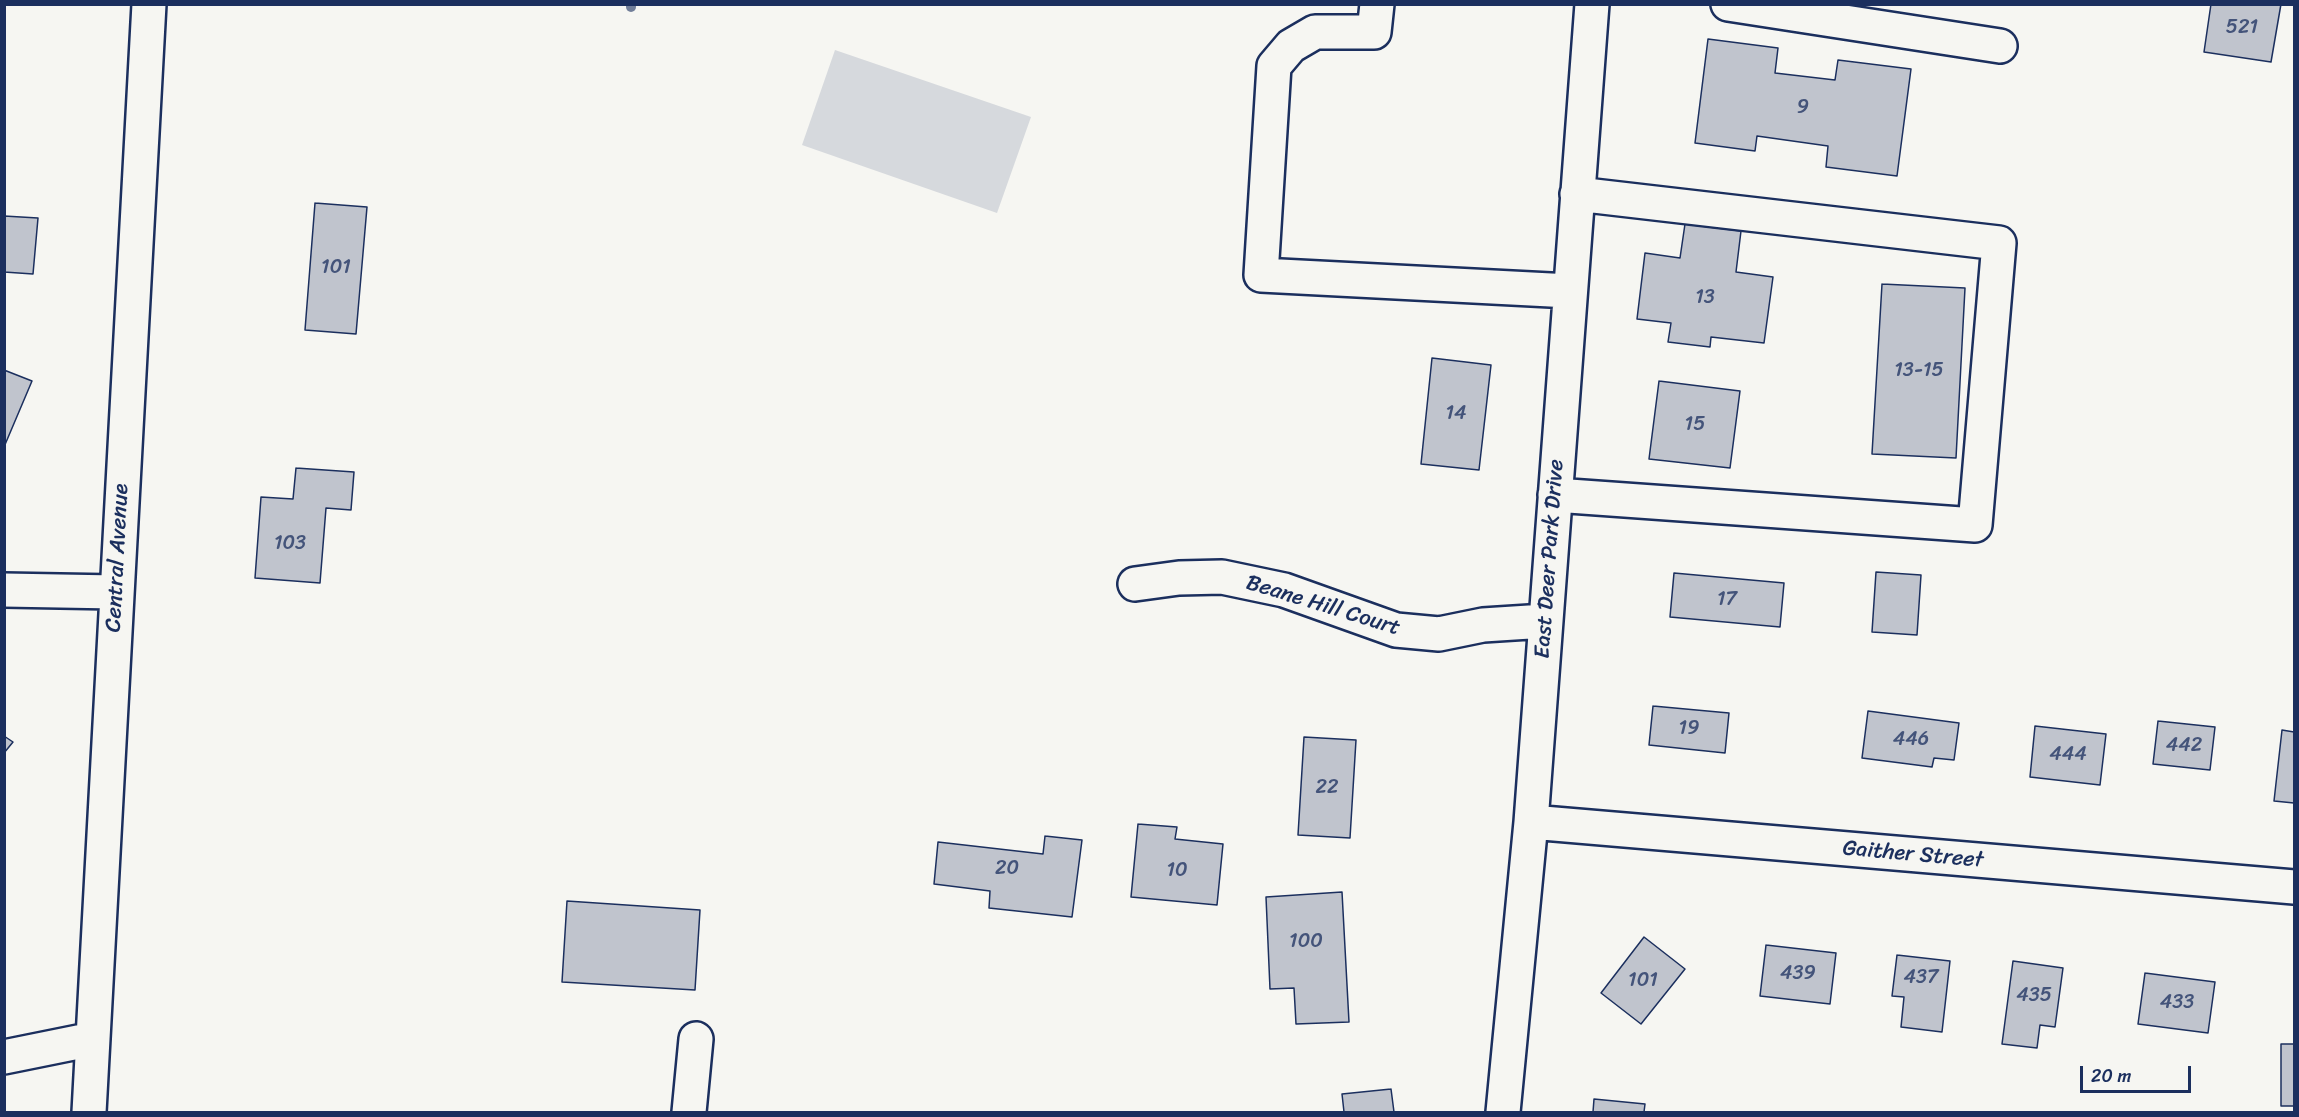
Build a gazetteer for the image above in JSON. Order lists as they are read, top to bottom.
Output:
{
  "streets": {
    "street": [
      "Central Avenue",
      "East Deer Park Drive",
      "Beane Hill Court",
      "Gaither Street"
    ]
  },
  "crossings": [
    ["East Deer Park Drive", "Beane Hill Court"],
    ["East Deer Park Drive", "Gaither Street"]
  ],
  "house_numbers": [
    "521",
    "9",
    "101",
    "13",
    "13-15",
    "14",
    "15",
    "103",
    "17",
    "19",
    "446",
    "442",
    "444",
    "22",
    "20",
    "10",
    "100",
    "439",
    "437",
    "101",
    "435",
    "433"
  ],
  "scale_bar": "20 m"
}
